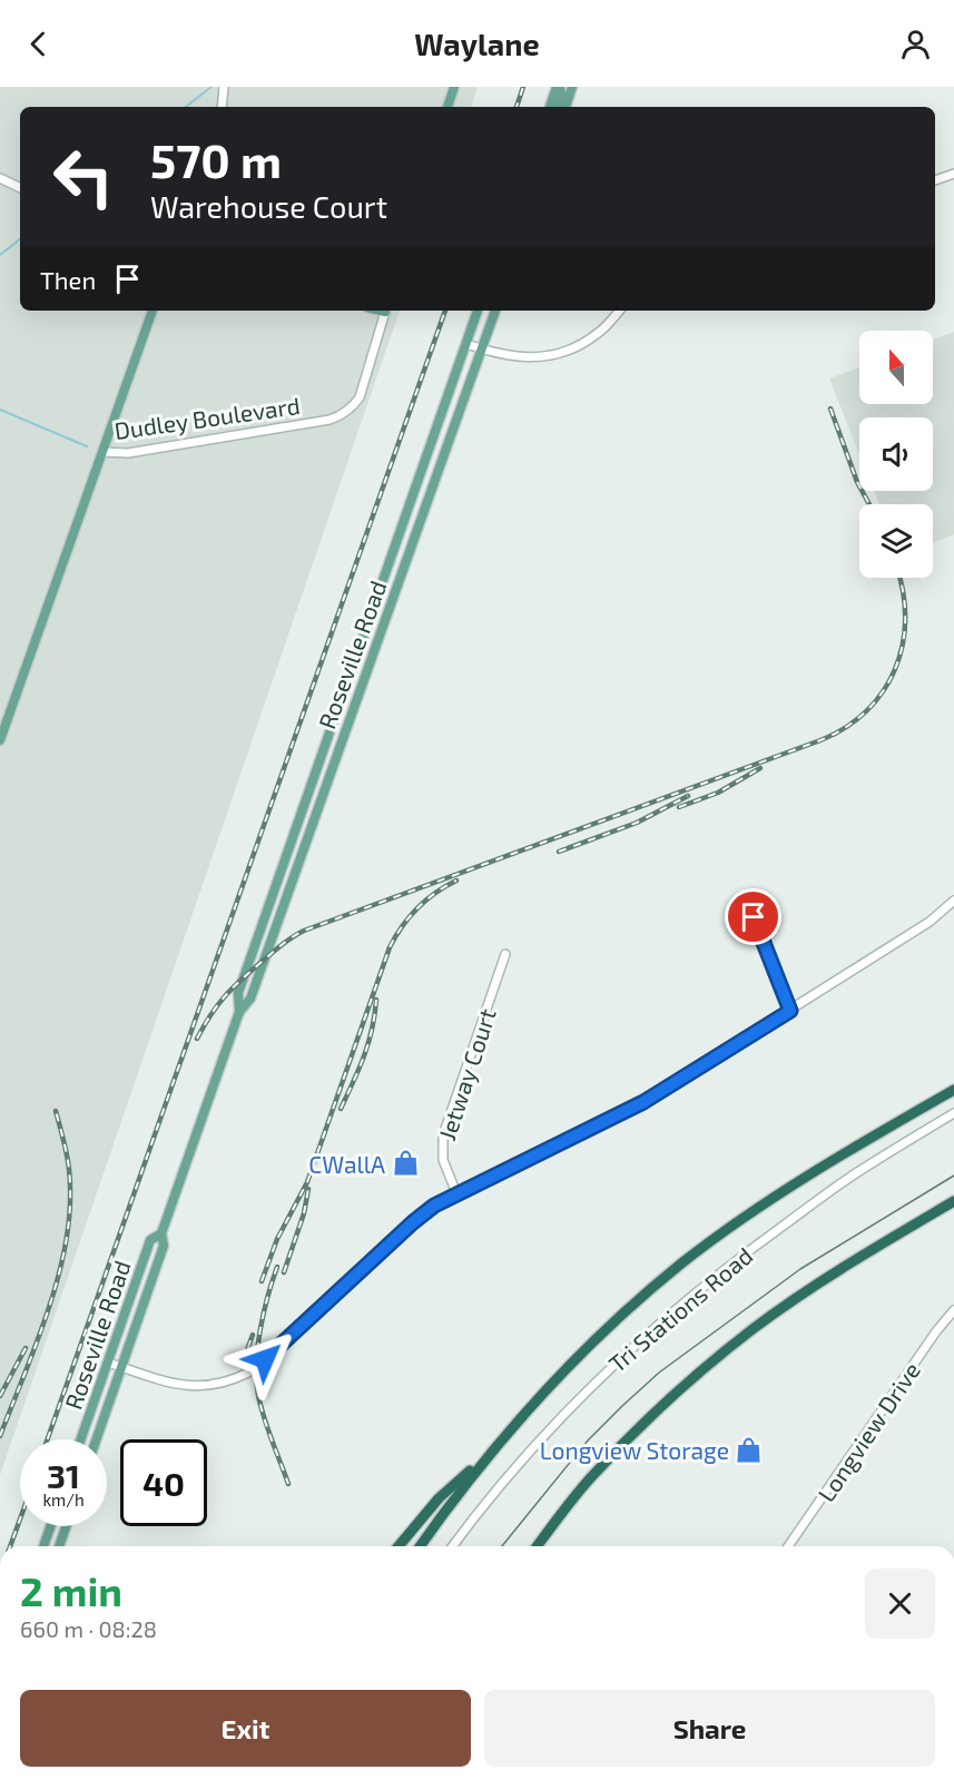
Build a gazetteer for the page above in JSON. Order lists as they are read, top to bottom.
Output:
{
  "streets": {
    "main road": ["Dudley Boulevard", "Roseville Road"],
    "street": ["Jetway Court", "Tri Stations Road", "Longview Drive"]
  },
  "places": {
    "shop": ["CWallA", "Longview Storage"]
  },
  "north": "top",
  "page": {
    "header": "Waylane",
    "turn": ["570 m", "Warehouse Court"],
    "then": "Then",
    "speed": "31 km/h",
    "limit": "40",
    "heading": ["2 min", "660 m · 08:28"],
    "buttons": ["Exit", "Share"]
  }
}
